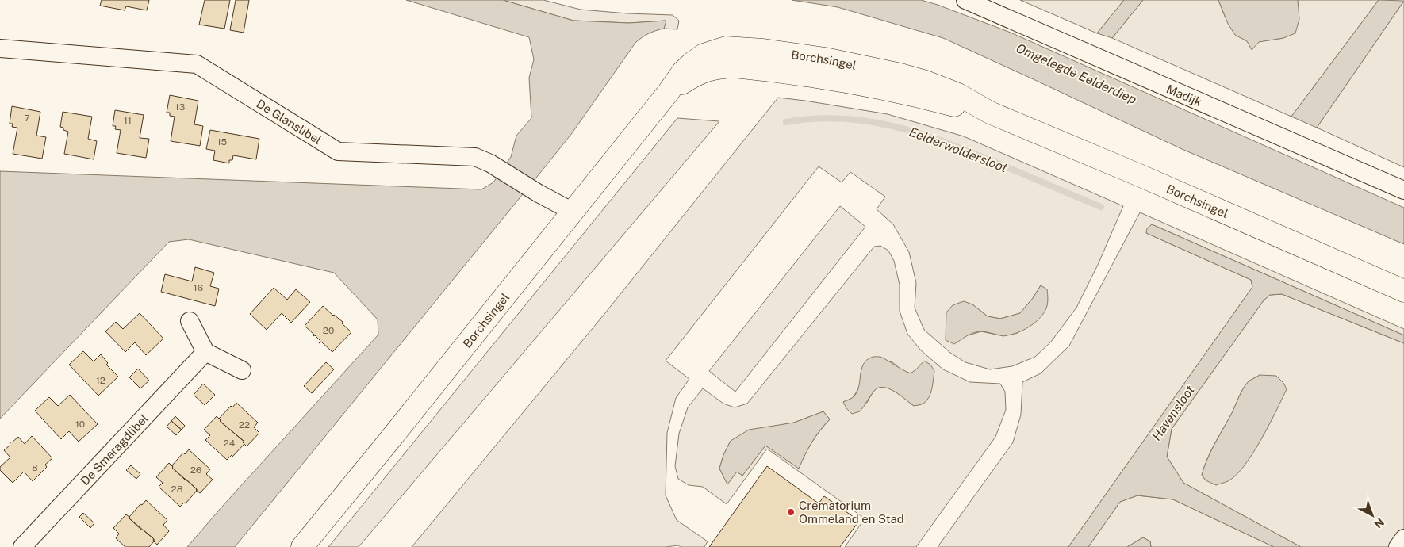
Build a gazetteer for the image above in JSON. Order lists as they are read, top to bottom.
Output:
{
  "streets": {
    "main road": ["Borchsingel"],
    "street": ["Madijk", "De Glanslibel", "De Smaragdlibel"]
  },
  "crossings": [
    ["Borchsingel", "De Glanslibel"]
  ],
  "water": ["Omgelegde Eelderdiep", "Eelderwoldersloot", "Havensloot"],
  "places": ["Crematorium Ommeland en Stad"],
  "house_numbers": [
    "13",
    "7",
    "11",
    "15",
    "16",
    "20",
    "12",
    "10",
    "22",
    "24",
    "8",
    "26",
    "28"
  ],
  "north": "bottom right"
}
